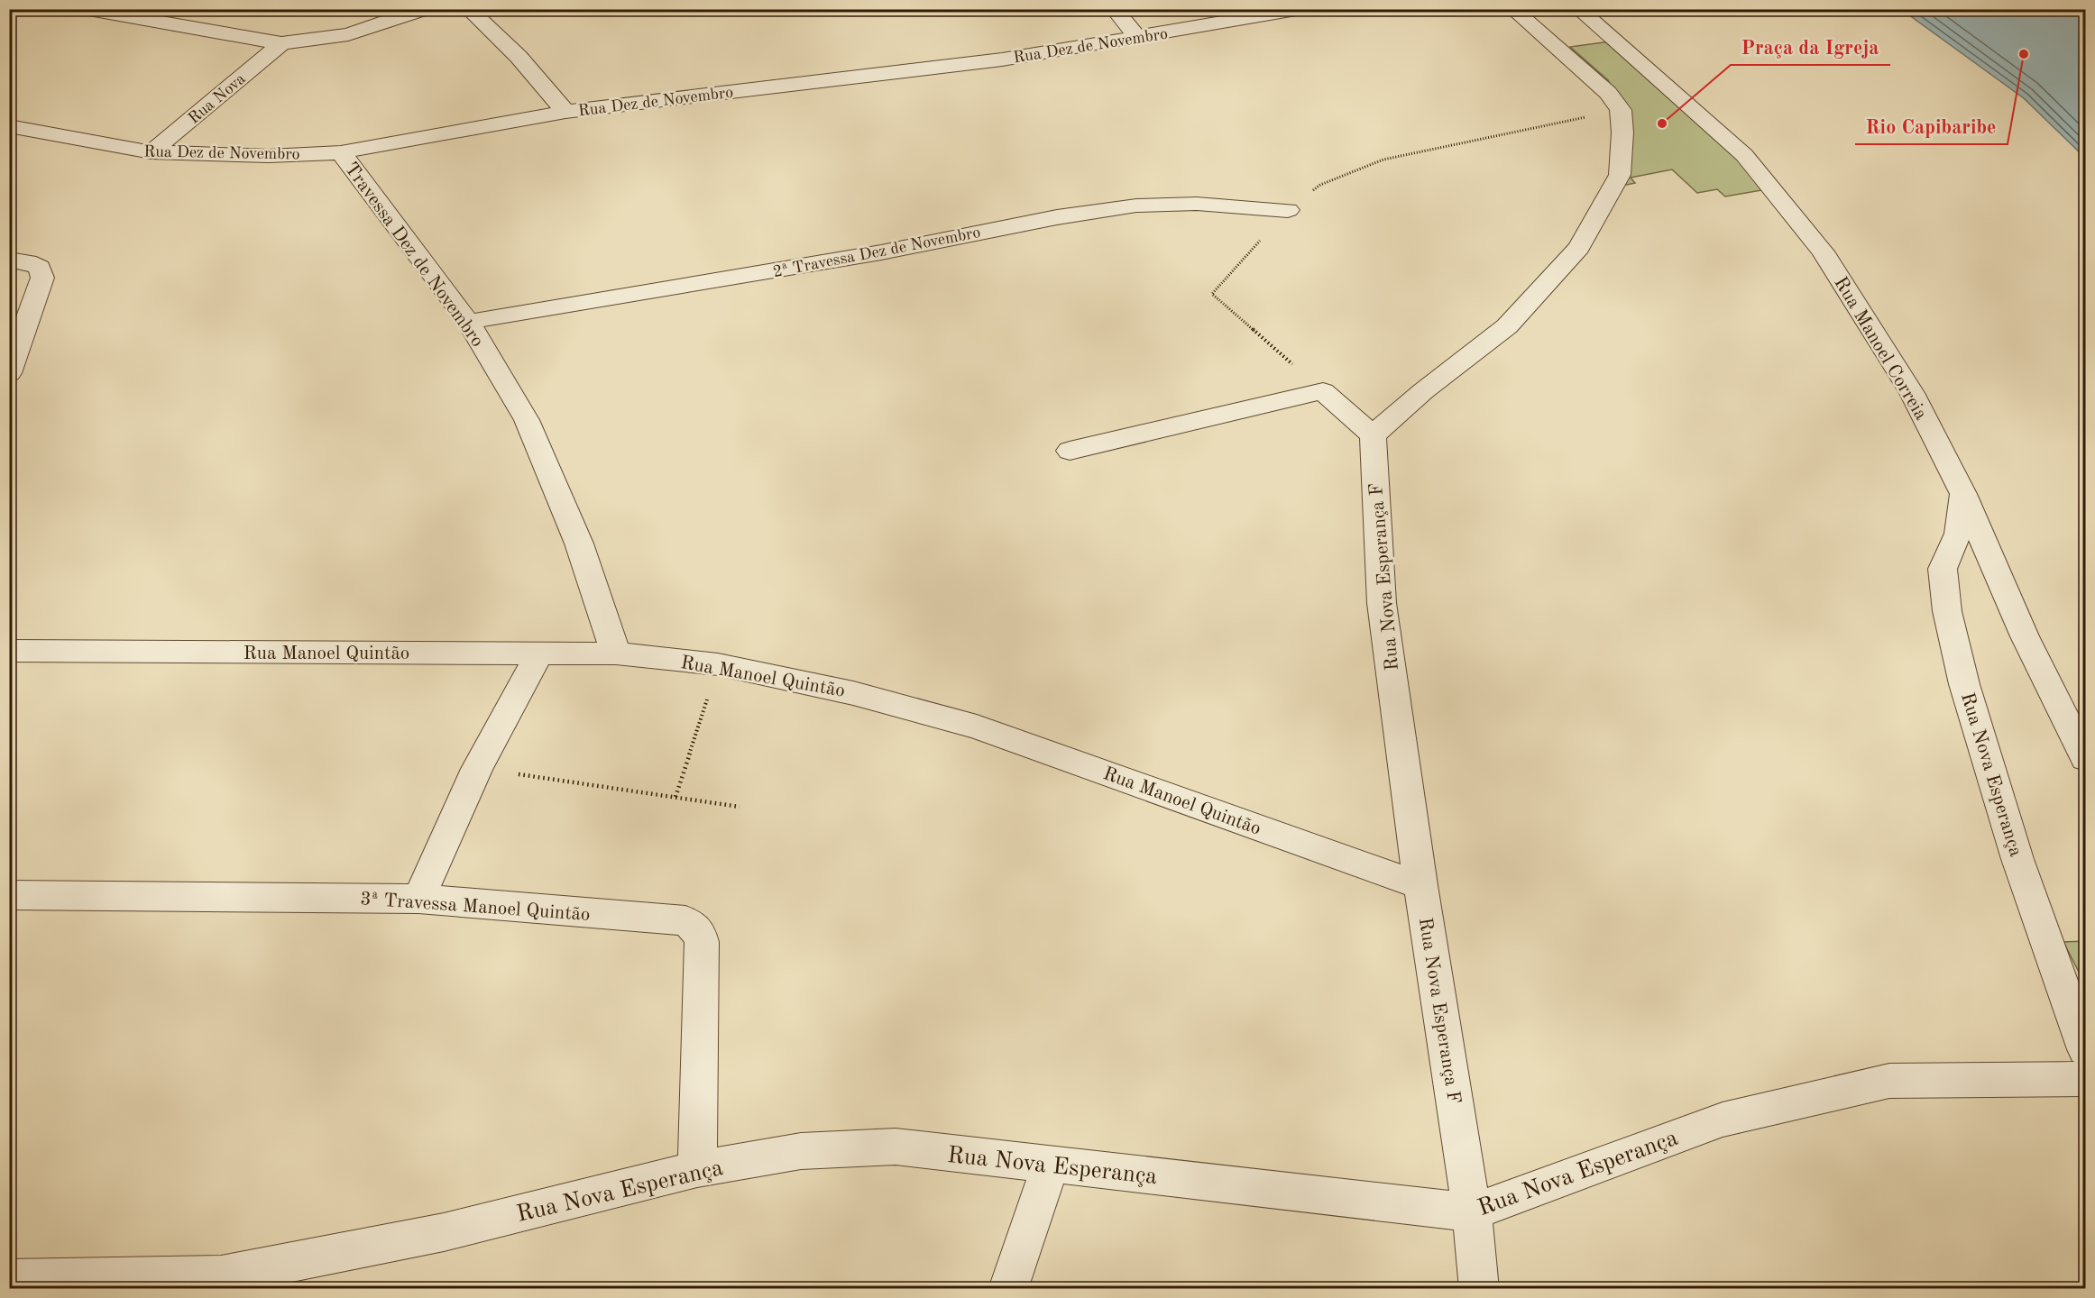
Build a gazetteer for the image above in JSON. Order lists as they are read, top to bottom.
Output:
{
  "streets": {
    "street": [
      "Rua Dez de Novembro",
      "Rua Nova",
      "2ª Travessa Dez de Novembro",
      "Travessa Dez de Novembro",
      "Rua Manoel Correia",
      "Rua Nova Esperança F",
      "Rua Manoel Quintão",
      "Rua Nova Esperança",
      "3ª Travessa Manoel Quintão"
    ]
  },
  "crossings": [
    ["Rua Dez de Novembro", "Rua Nova"],
    ["Rua Dez de Novembro", "Travessa Dez de Novembro"],
    ["2ª Travessa Dez de Novembro", "Travessa Dez de Novembro"],
    ["Travessa Dez de Novembro", "Rua Manoel Quintão"],
    ["Rua Manoel Correia", "Rua Nova Esperança"],
    ["Rua Nova Esperança F", "Rua Manoel Quintão"],
    ["Rua Nova Esperança F", "Rua Nova Esperança"],
    ["Rua Nova Esperança", "3ª Travessa Manoel Quintão"]
  ],
  "places": ["Rio Capibaribe", "Praça da Igreja"]
}
